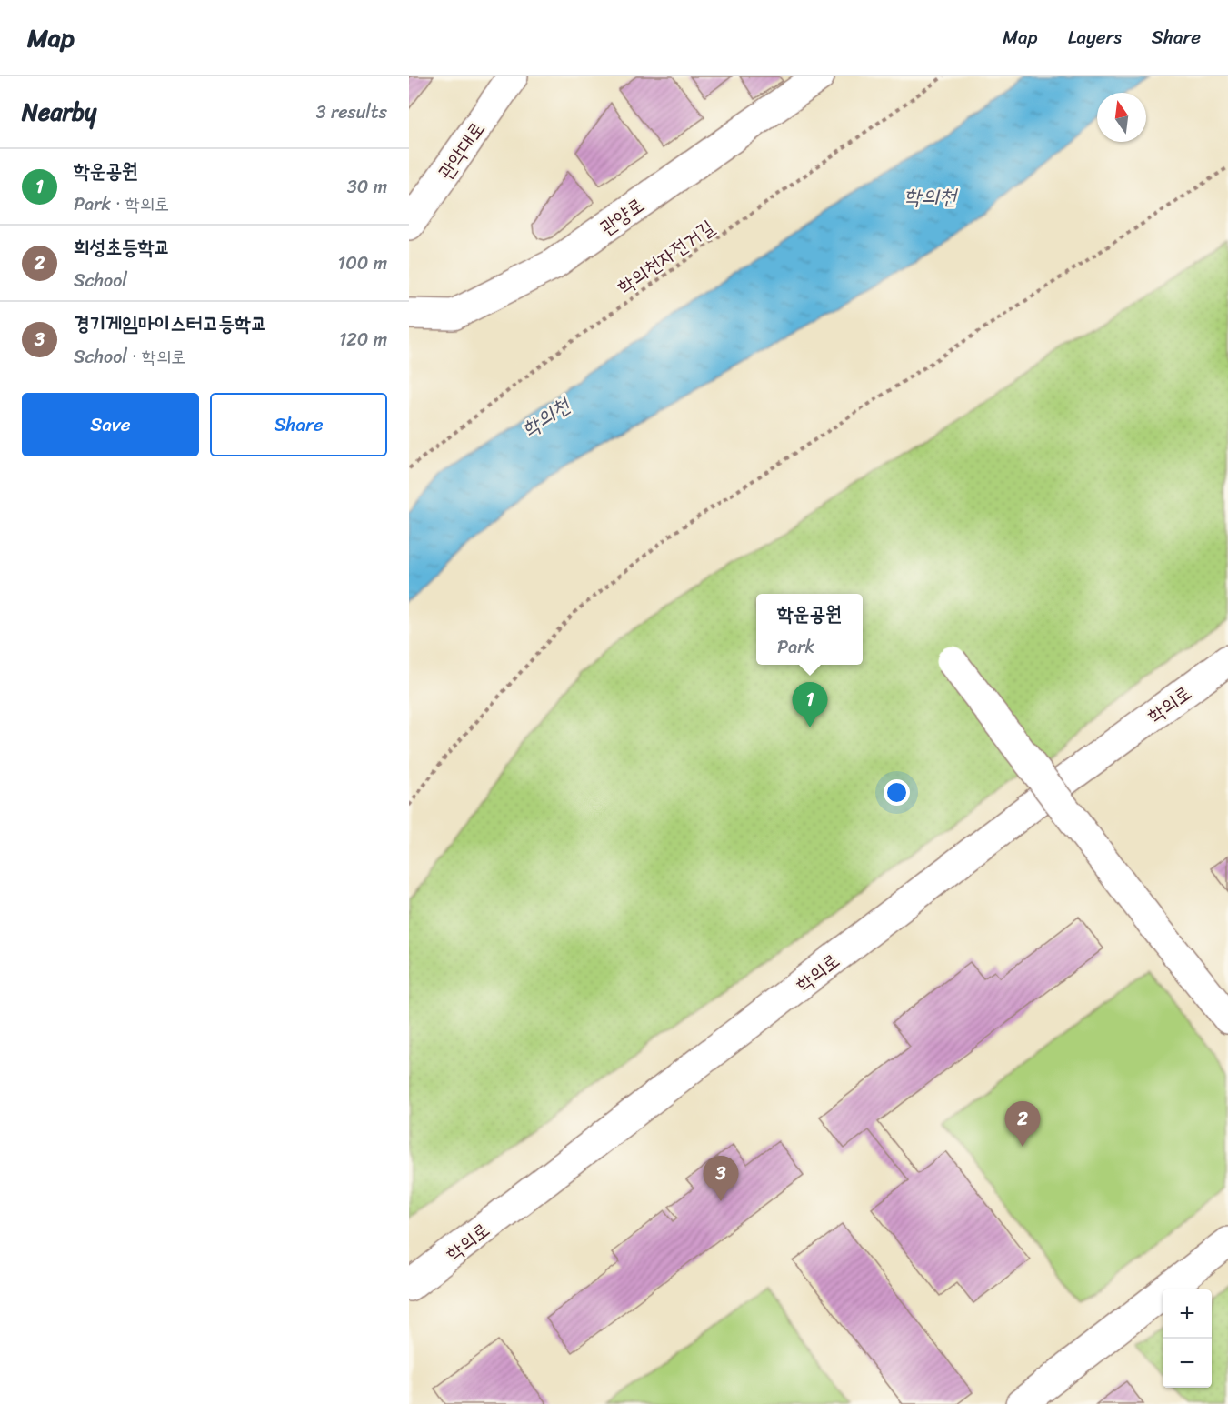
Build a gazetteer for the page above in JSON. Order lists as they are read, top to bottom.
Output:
{
  "streets": {
    "street": ["관악대로", "관양로", "학의로"],
    "path": ["학의천자전거길"]
  },
  "water": ["학의천"],
  "north": "top",
  "page": {
    "header": "Map",
    "nav": ["Map", "Layers", "Share"],
    "heading": ["Nearby", "3 results"],
    "list": [
      {
        "mark": "1",
        "name": "학운공원",
        "note": "Park · 학의로",
        "value": "30 m"
      },
      {
        "mark": "2",
        "name": "희성초등학교",
        "note": "School",
        "value": "100 m"
      },
      {
        "mark": "3",
        "name": "경기게임마이스터고등학교",
        "note": "School · 학의로",
        "value": "120 m"
      }
    ],
    "buttons": ["Save", "Share"],
    "popup": ["학운공원", "Park"],
    "pins": ["1", "2", "3"],
    "map_buttons": ["+", "−"]
  }
}
